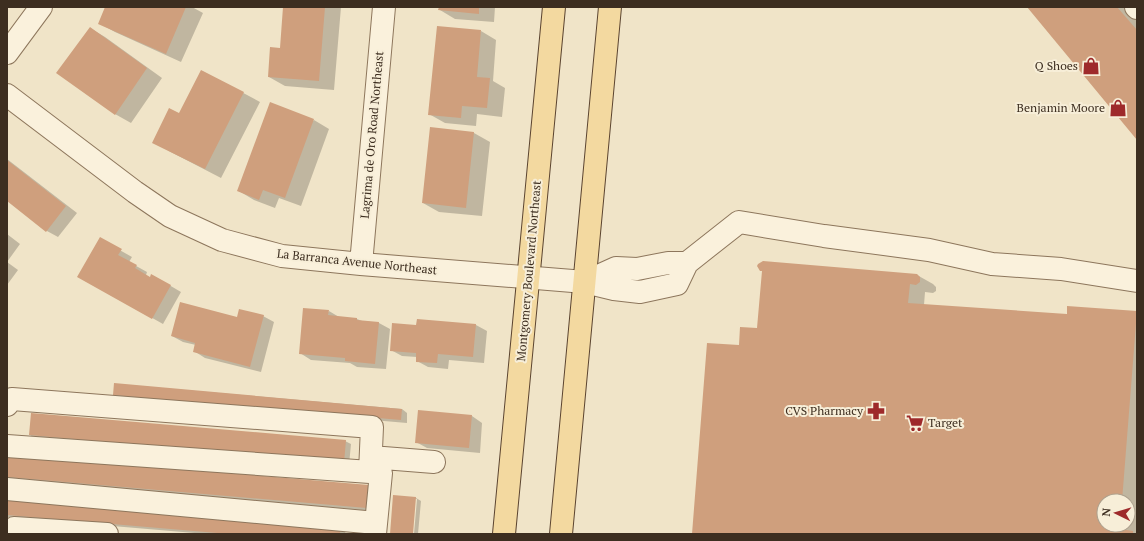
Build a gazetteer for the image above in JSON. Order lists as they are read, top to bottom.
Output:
{
  "streets": {
    "main road": ["Montgomery Boulevard Northeast"],
    "street": ["Lagrima de Oro Road Northeast", "La Barranca Avenue Northeast"]
  },
  "crossings": [
    ["Lagrima de Oro Road Northeast", "La Barranca Avenue Northeast"],
    ["La Barranca Avenue Northeast", "Montgomery Boulevard Northeast"]
  ],
  "places": {
    "shop": ["Q Shoes", "Benjamin Moore"],
    "pharmacy": ["CVS Pharmacy"],
    "supermarket": ["Target"]
  },
  "north": "left"
}
